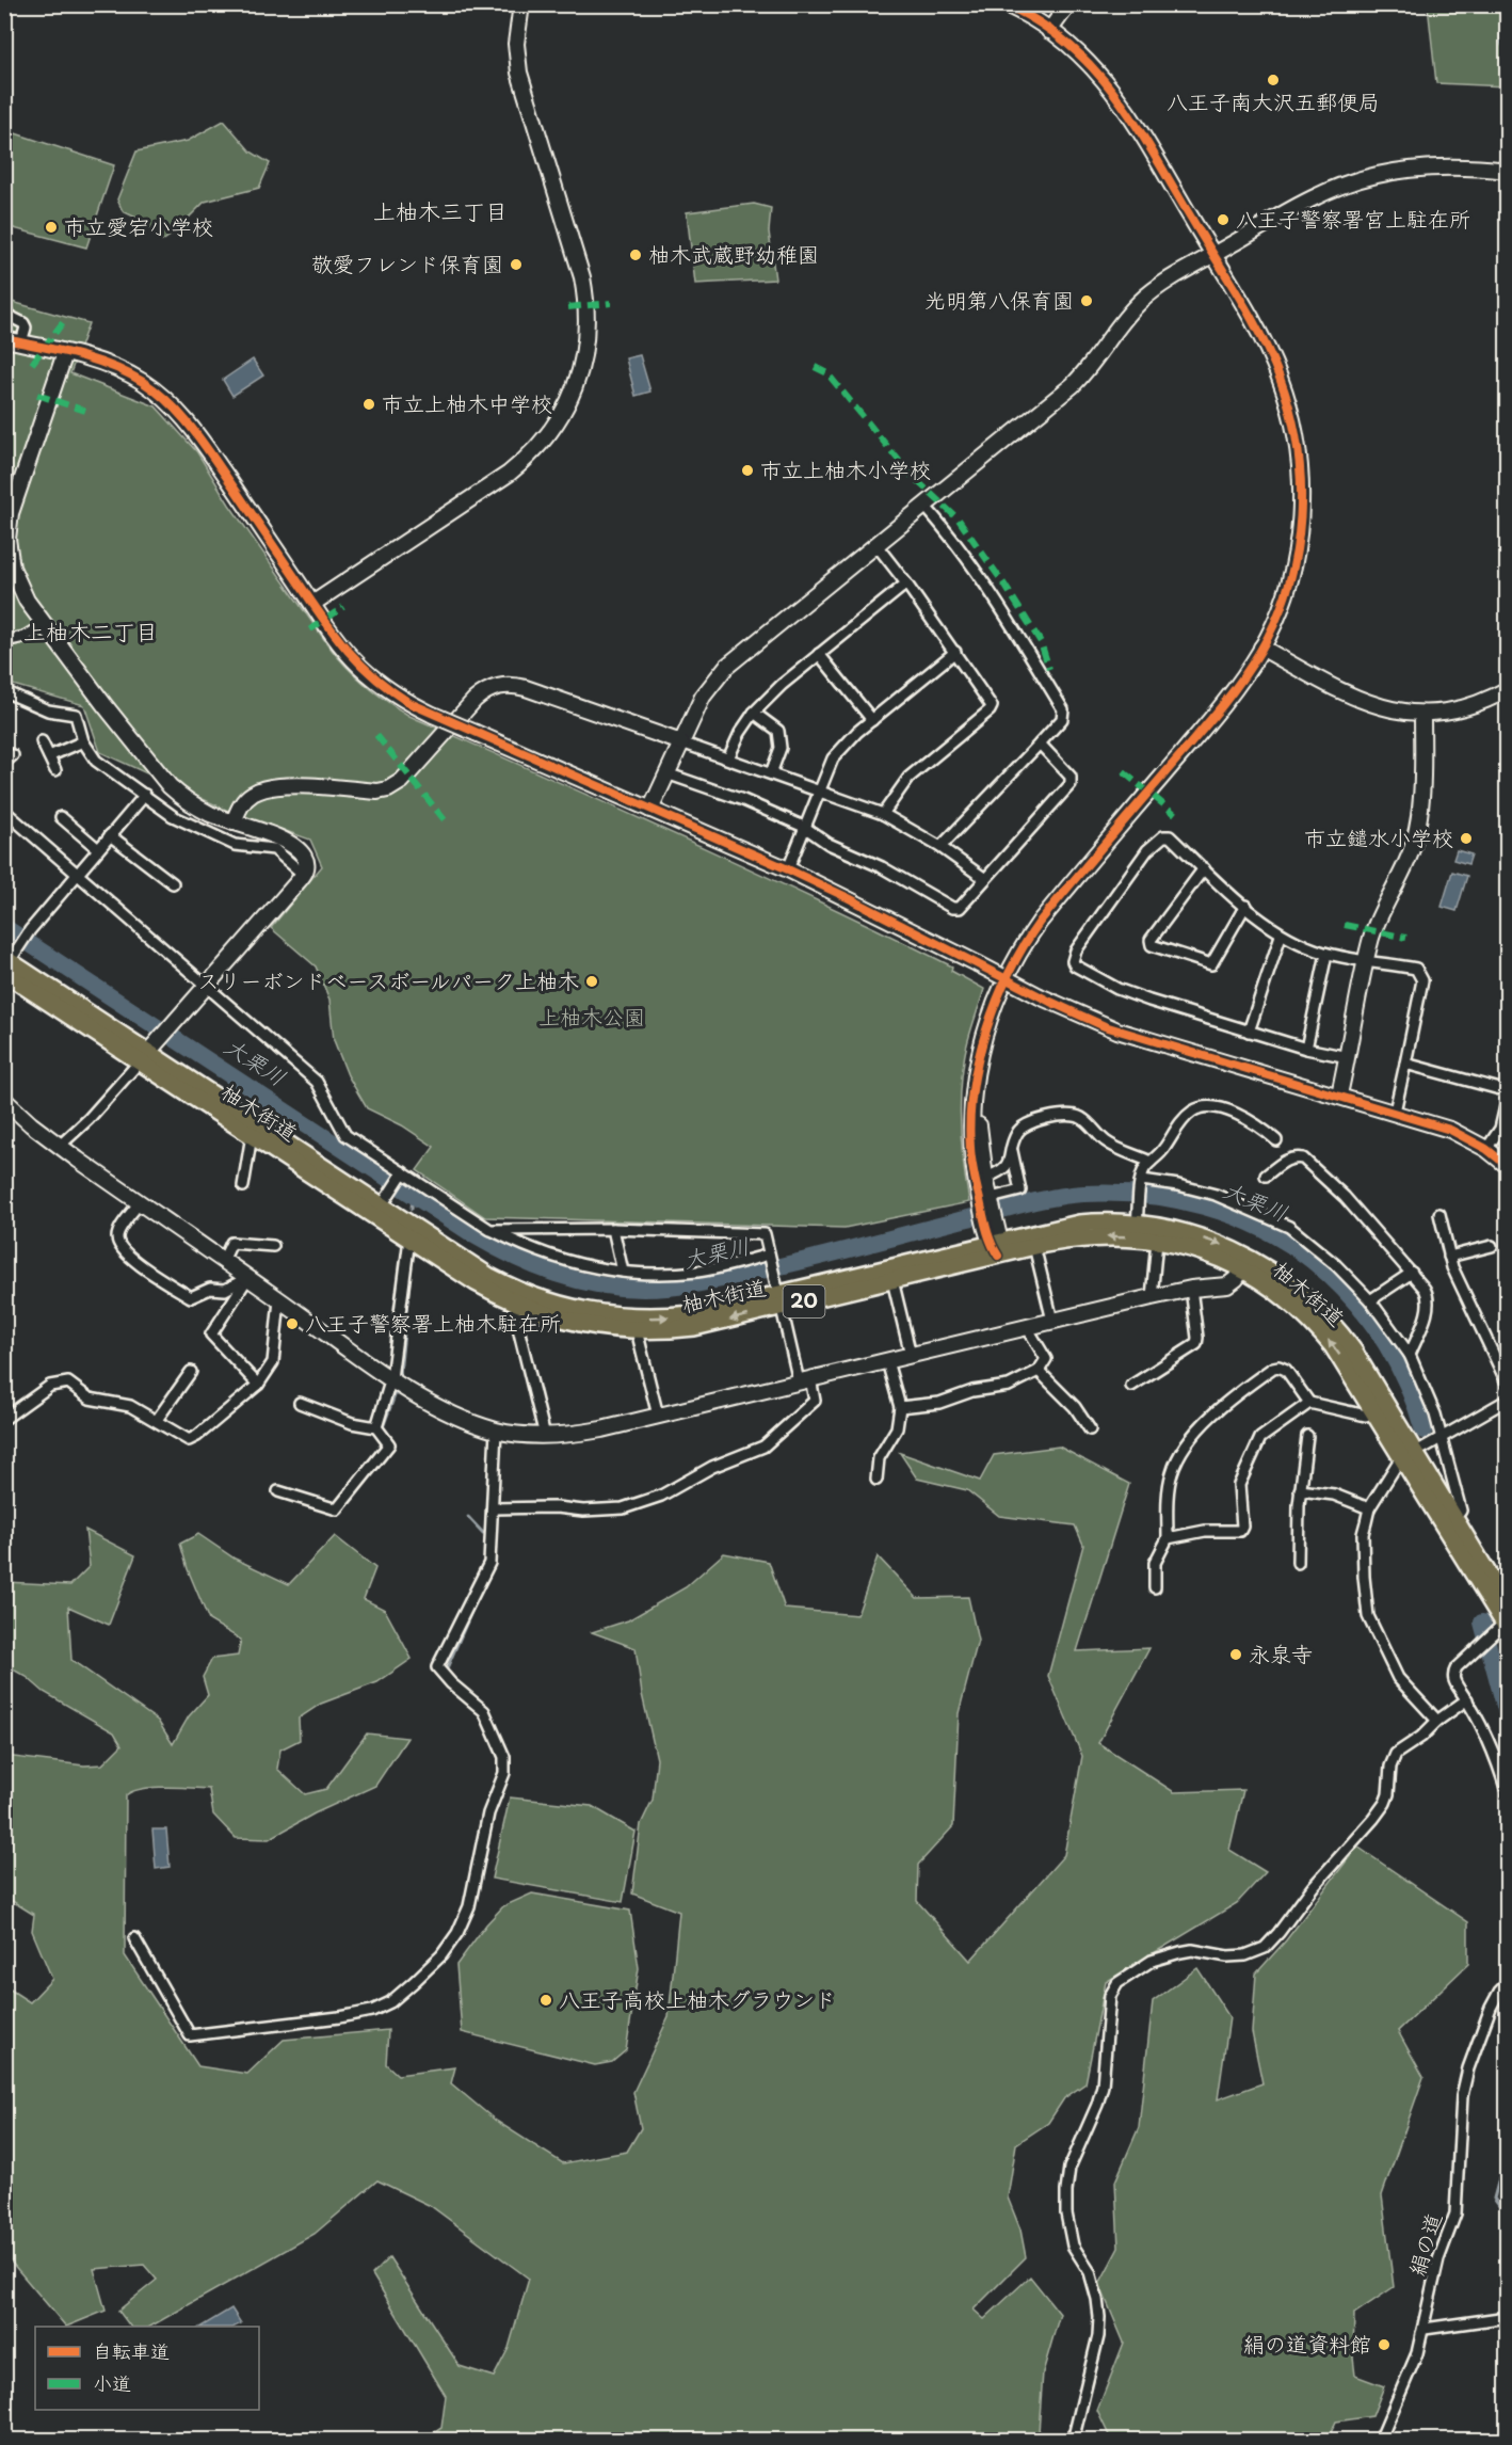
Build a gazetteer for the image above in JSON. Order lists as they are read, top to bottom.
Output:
{
  "streets": {
    "main road": ["柚木街道", "20"],
    "street": ["絹の道"]
  },
  "districts": ["上柚木三丁目", "上柚木二丁目"],
  "water": ["大栗川"],
  "parks": ["上柚木公園"],
  "places": [
    "八王子南大沢五郵便局",
    "八王子警察署宮上駐在所",
    "市立愛宕小学校",
    "柚木武蔵野幼稚園",
    "敬愛フレンド保育園",
    "光明第八保育園",
    "市立上柚木中学校",
    "市立上柚木小学校",
    "市立鑓水小学校",
    "スリーボンドベースボールパーク上柚木",
    "八王子警察署上柚木駐在所",
    "永泉寺",
    "八王子高校上柚木グラウンド",
    "絹の道資料館"
  ],
  "legend": ["自転車道", "小道"]
}
